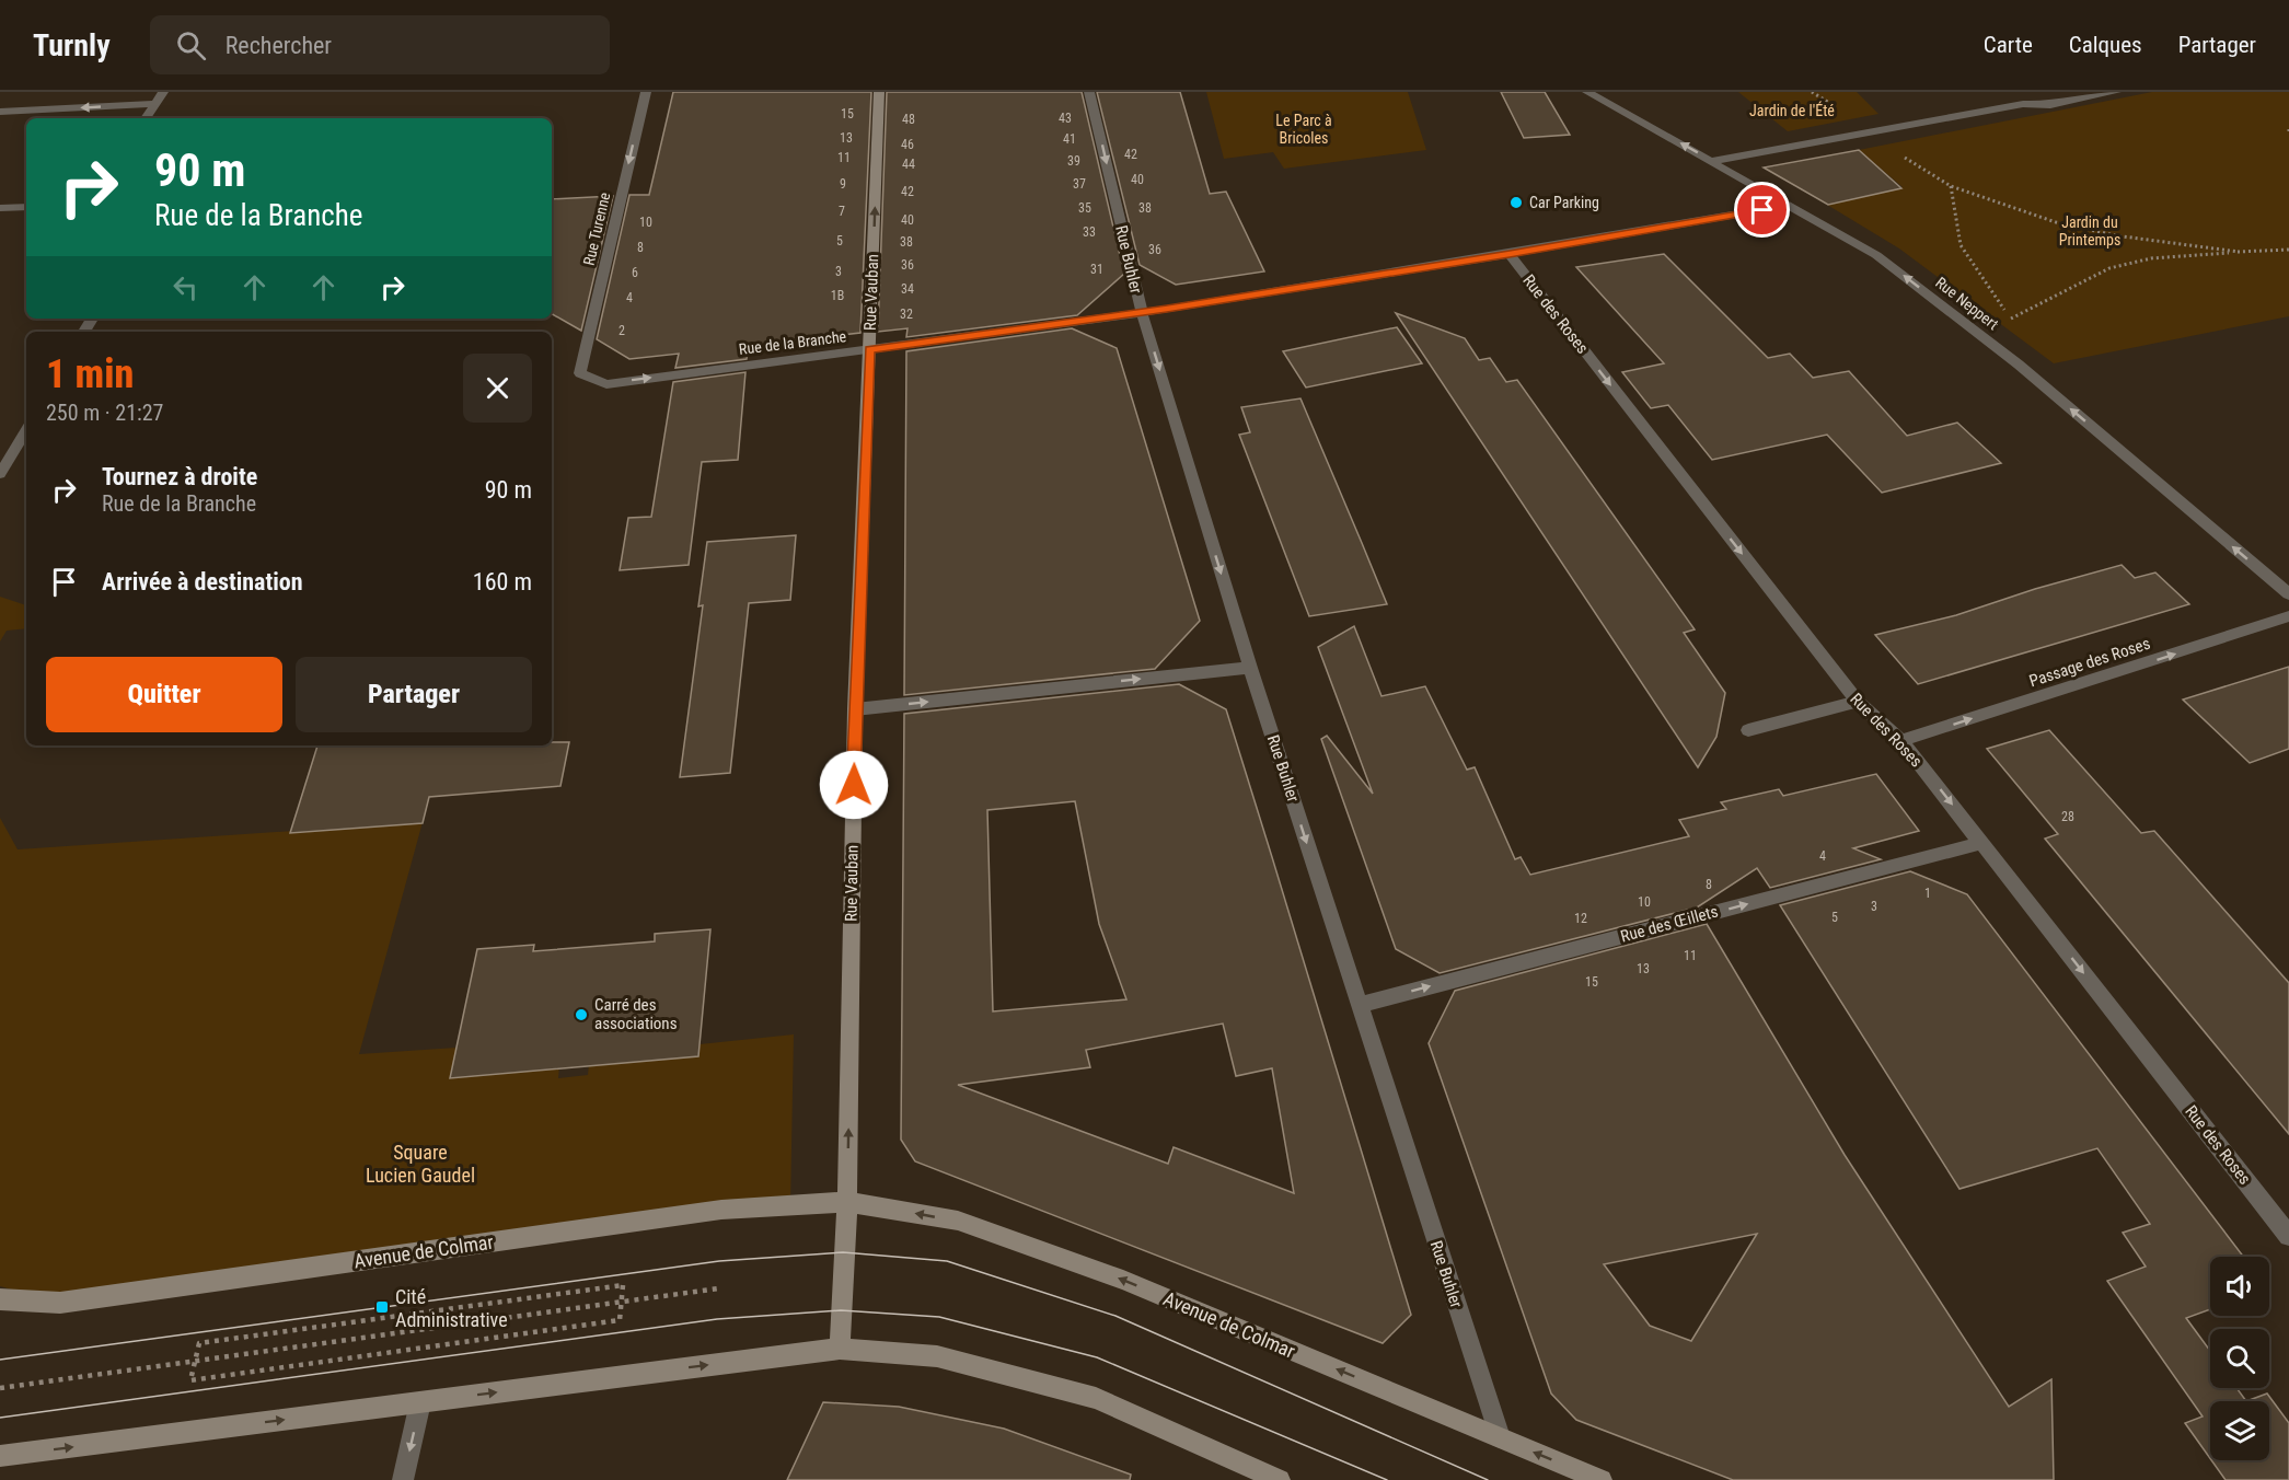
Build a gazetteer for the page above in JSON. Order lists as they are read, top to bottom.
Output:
{
  "streets": {
    "main road": ["Rue Vauban", "Avenue de Colmar"],
    "street": [
      "Rue Turenne",
      "Rue Buhler",
      "Rue Neppert",
      "Rue des Roses",
      "Rue de la Branche",
      "Passage des Roses",
      "Rue des Œillets"
    ]
  },
  "crossings": [
    ["Rue Turenne", "Rue de la Branche"],
    ["Rue Buhler", "Rue de la Branche"],
    ["Rue Buhler", "Rue des Œillets"],
    ["Rue Buhler", "Avenue de Colmar"],
    ["Rue Vauban", "Rue de la Branche"],
    ["Rue Vauban", "Avenue de Colmar"],
    ["Rue Neppert", "Rue de la Branche"],
    ["Rue des Roses", "Rue de la Branche"],
    ["Rue des Roses", "Passage des Roses"],
    ["Rue des Roses", "Rue des Œillets"]
  ],
  "one_way": [
    "Rue Turenne",
    "Rue Buhler",
    "Rue Vauban",
    "Rue Neppert",
    "Rue des Roses",
    "Passage des Roses",
    "Rue des Œillets"
  ],
  "parks": [
    "Jardin de l'Été",
    "Le Parc à Bricoles",
    "Jardin du Printemps",
    "Square Lucien Gaudel"
  ],
  "places": {
    "other": ["Car Parking", "Carré des associations"],
    "transit": ["Cité Administrative"]
  },
  "house_numbers": [
    "15",
    "43",
    "48",
    "13",
    "41",
    "46",
    "42",
    "11",
    "39",
    "44",
    "40",
    "9",
    "37",
    "42",
    "35",
    "38",
    "7",
    "40",
    "10",
    "33",
    "5",
    "38",
    "8",
    "36",
    "36",
    "31",
    "3",
    "6",
    "34",
    "1B",
    "4",
    "32",
    "2",
    "28",
    "4",
    "8",
    "1",
    "10",
    "3",
    "5",
    "12",
    "11",
    "13",
    "15"
  ],
  "page": {
    "header": "Turnly",
    "search": "Rechercher",
    "nav": ["Carte", "Calques", "Partager"],
    "turn": ["90 m", "Rue de la Branche"],
    "heading": ["1 min", "250 m · 21:27"],
    "list": [
      {
        "name": "Tournez à droite",
        "note": "Rue de la Branche",
        "value": "90 m"
      },
      {
        "name": "Arrivée à destination",
        "value": "160 m"
      }
    ],
    "buttons": ["Quitter", "Partager"]
  }
}
